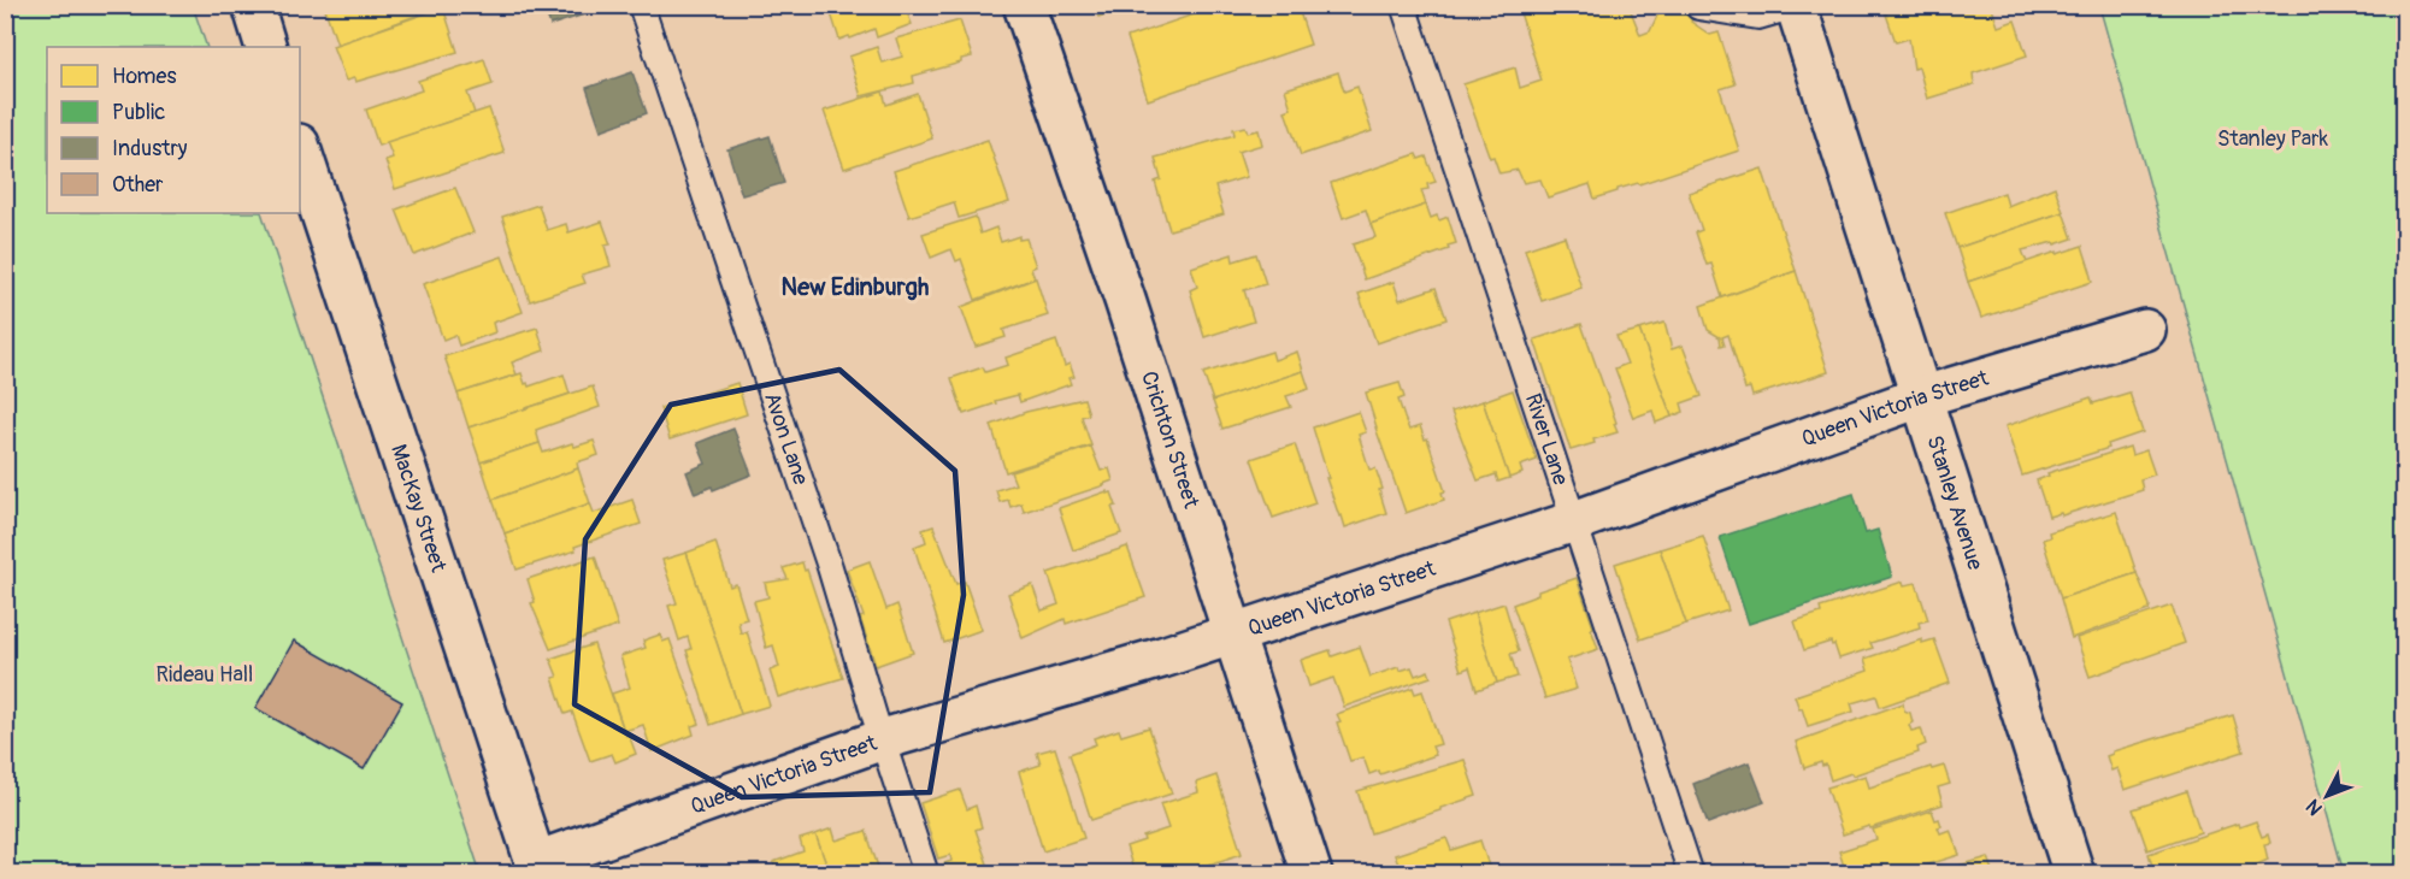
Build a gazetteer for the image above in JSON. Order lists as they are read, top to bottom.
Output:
{
  "streets": {
    "street": [
      "Queen Victoria Street",
      "Crichton Street",
      "Stanley Avenue",
      "MacKay Street"
    ],
    "lane": ["Avon Lane", "River Lane"]
  },
  "crossings": [
    ["Queen Victoria Street", "Avon Lane"],
    ["Queen Victoria Street", "Crichton Street"],
    ["Queen Victoria Street", "River Lane"],
    ["Queen Victoria Street", "Stanley Avenue"],
    ["Queen Victoria Street", "MacKay Street"]
  ],
  "districts": ["New Edinburgh"],
  "parks": ["Stanley Park", "Rideau Hall"],
  "legend": [
    "Homes",
    "Public",
    "Industry",
    "Other"
  ],
  "north": "bottom left"
}
